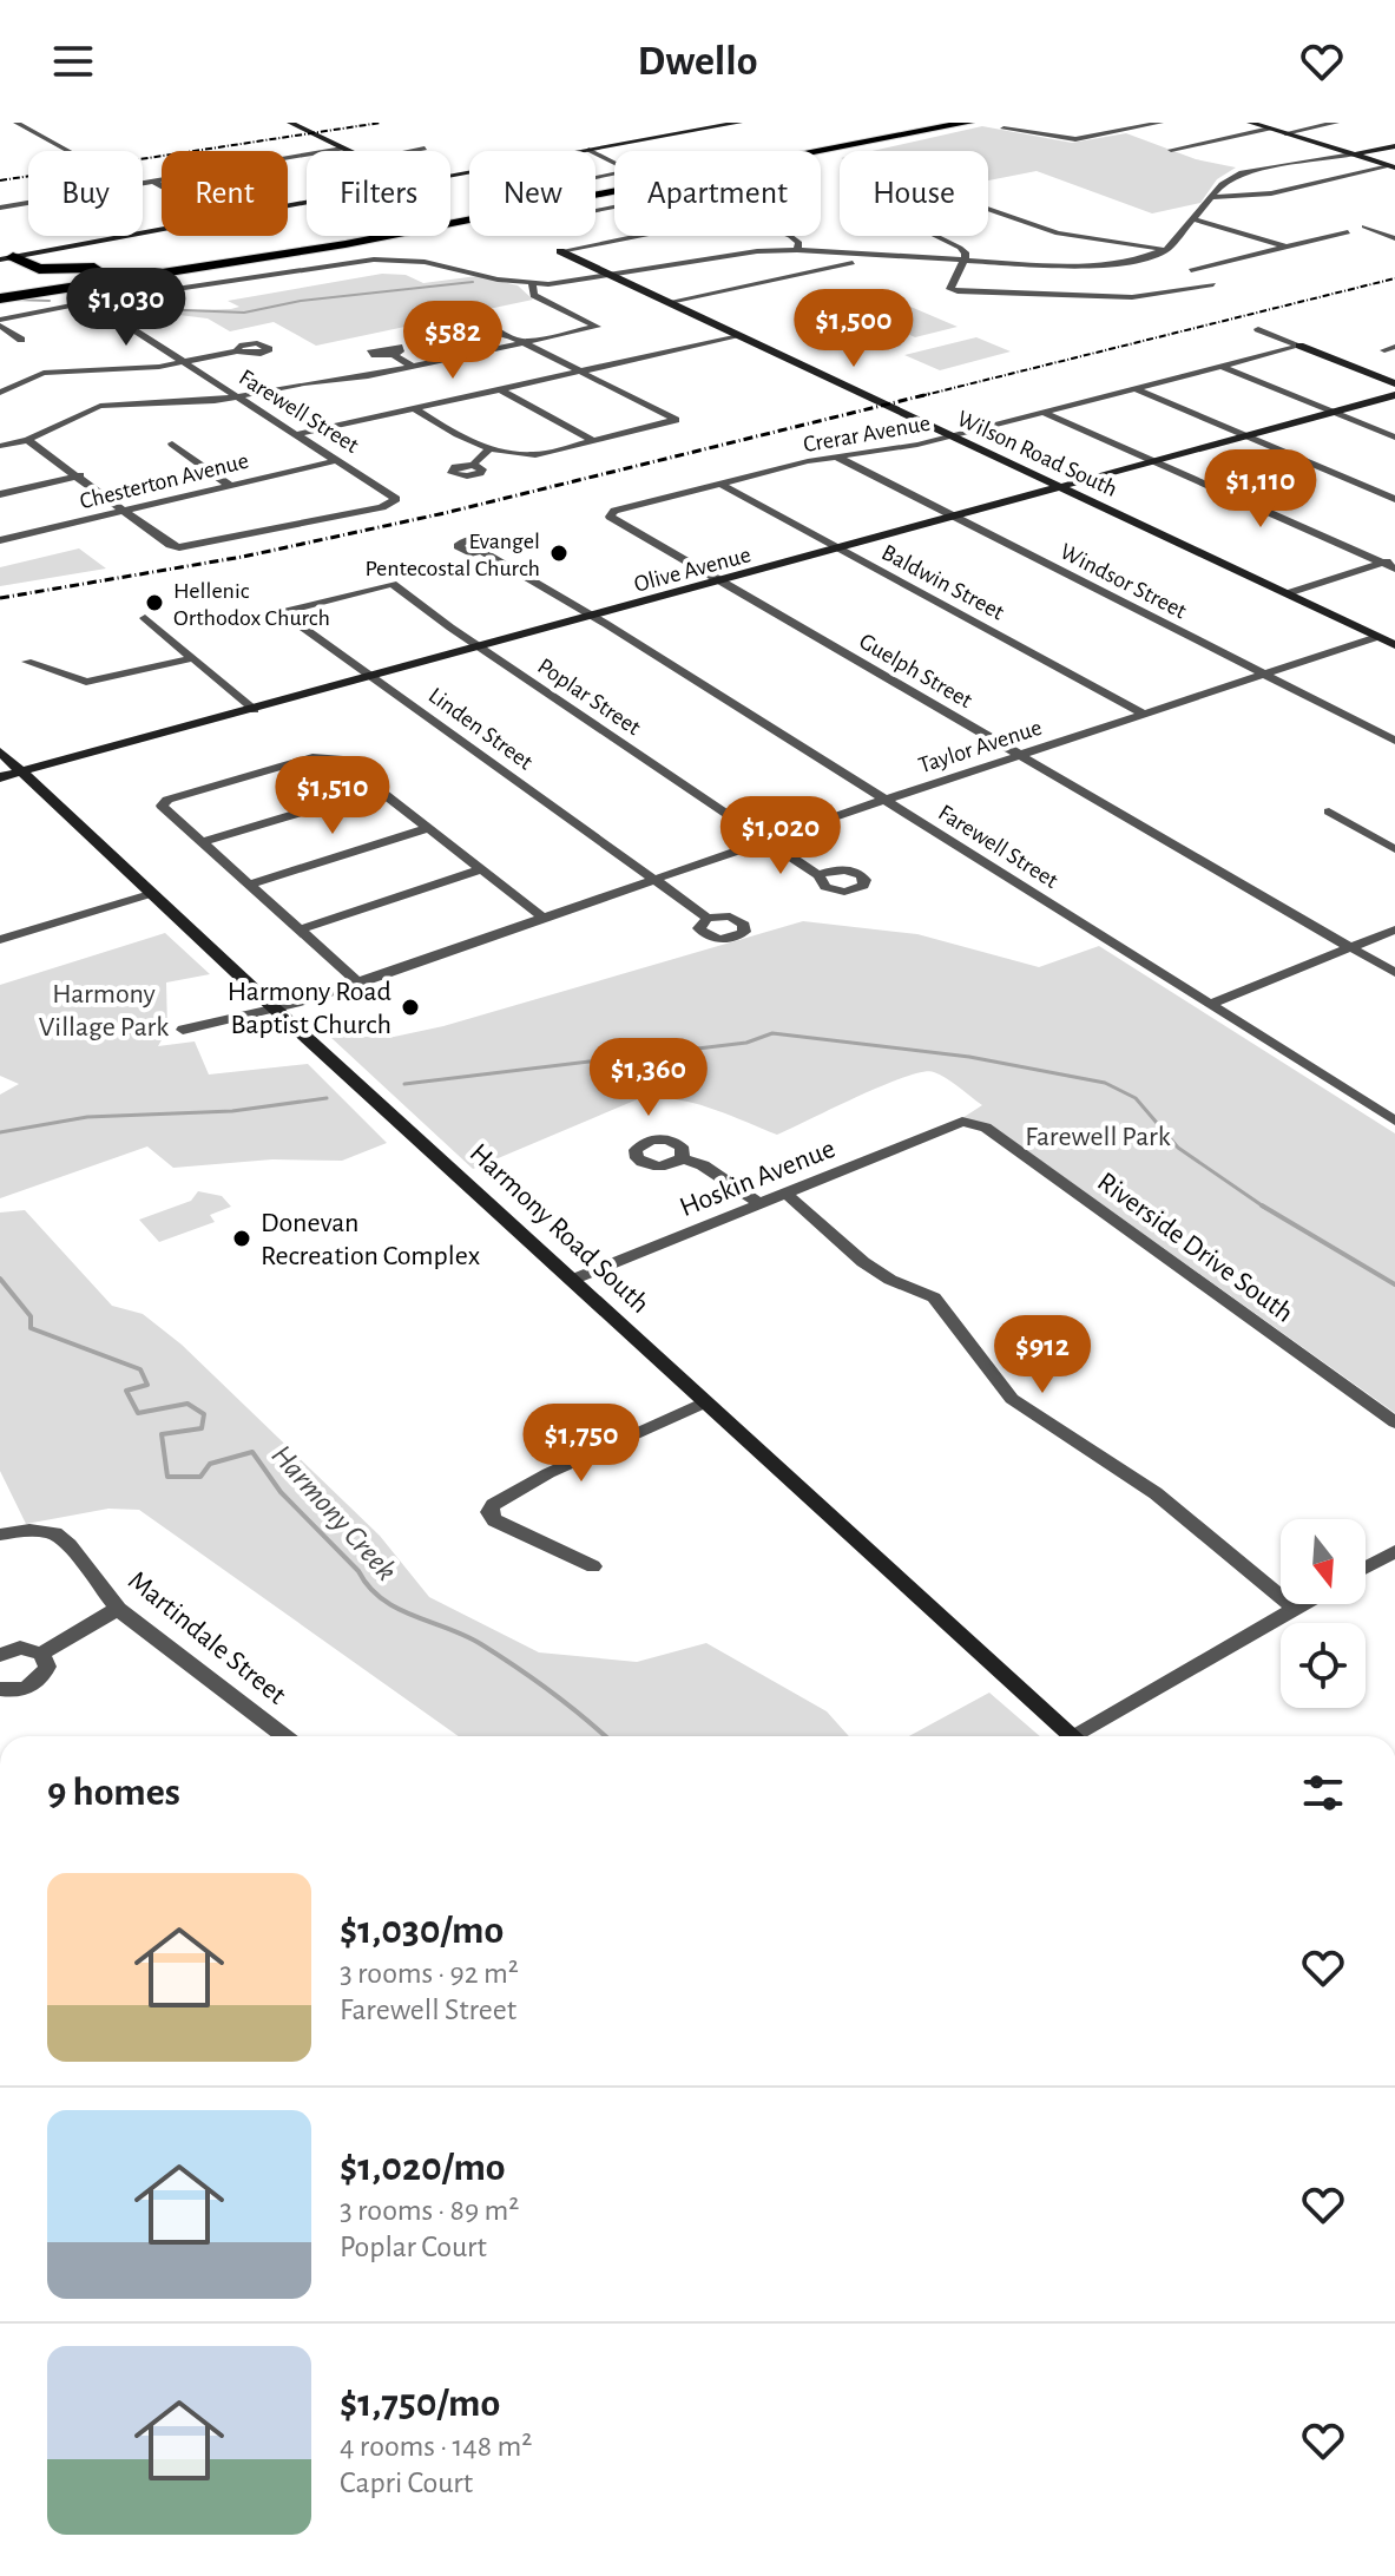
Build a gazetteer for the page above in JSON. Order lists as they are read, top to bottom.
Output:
{
  "streets": {
    "main road": ["Wilson Road South", "Olive Avenue", "Harmony Road South"],
    "street": [
      "Farewell Street",
      "Crerar Avenue",
      "Chesterton Avenue",
      "Windsor Street",
      "Baldwin Street",
      "Guelph Street",
      "Poplar Street",
      "Linden Street",
      "Taylor Avenue",
      "Hoskin Avenue",
      "Riverside Drive South",
      "Martindale Street"
    ]
  },
  "crossings": [
    ["Farewell Street", "Chesterton Avenue"],
    ["Farewell Street", "Olive Avenue"],
    ["Farewell Street", "Taylor Avenue"],
    ["Crerar Avenue", "Wilson Road South"],
    ["Crerar Avenue", "Windsor Street"],
    ["Crerar Avenue", "Baldwin Street"],
    ["Crerar Avenue", "Guelph Street"],
    ["Wilson Road South", "Olive Avenue"],
    ["Wilson Road South", "Taylor Avenue"],
    ["Olive Avenue", "Windsor Street"],
    ["Olive Avenue", "Baldwin Street"],
    ["Olive Avenue", "Guelph Street"],
    ["Olive Avenue", "Poplar Street"],
    ["Olive Avenue", "Linden Street"],
    ["Olive Avenue", "Harmony Road South"],
    ["Windsor Street", "Taylor Avenue"],
    ["Baldwin Street", "Taylor Avenue"],
    ["Guelph Street", "Taylor Avenue"],
    ["Poplar Street", "Linden Street"],
    ["Poplar Street", "Taylor Avenue"],
    ["Linden Street", "Taylor Avenue"],
    ["Taylor Avenue", "Harmony Road South"],
    ["Hoskin Avenue", "Harmony Road South"],
    ["Hoskin Avenue", "Riverside Drive South"]
  ],
  "water": ["Harmony Creek"],
  "parks": ["Harmony Village Park", "Farewell Park"],
  "places": [
    "Evangel Pentecostal Church",
    "Hellenic Orthodox Church",
    "Harmony Road Baptist Church",
    "Donevan Recreation Complex"
  ],
  "north": "bottom",
  "page": {
    "header": "Dwello",
    "chip": [
      "Buy",
      "Rent",
      "Filters",
      "New",
      "Apartment",
      "House"
    ],
    "price": [
      "$1,030",
      "$1,500",
      "$582",
      "$1,110",
      "$1,510",
      "$1,020",
      "$1,360",
      "$912",
      "$1,750"
    ],
    "heading": "9 homes",
    "list": [
      {
        "name": "$1,030/mo",
        "note": "3 rooms · 92 m² · Farewell Street"
      },
      {
        "name": "$1,020/mo",
        "note": "3 rooms · 89 m² · Poplar Court"
      },
      {
        "name": "$1,750/mo",
        "note": "4 rooms · 148 m² · Capri Court"
      }
    ]
  }
}
